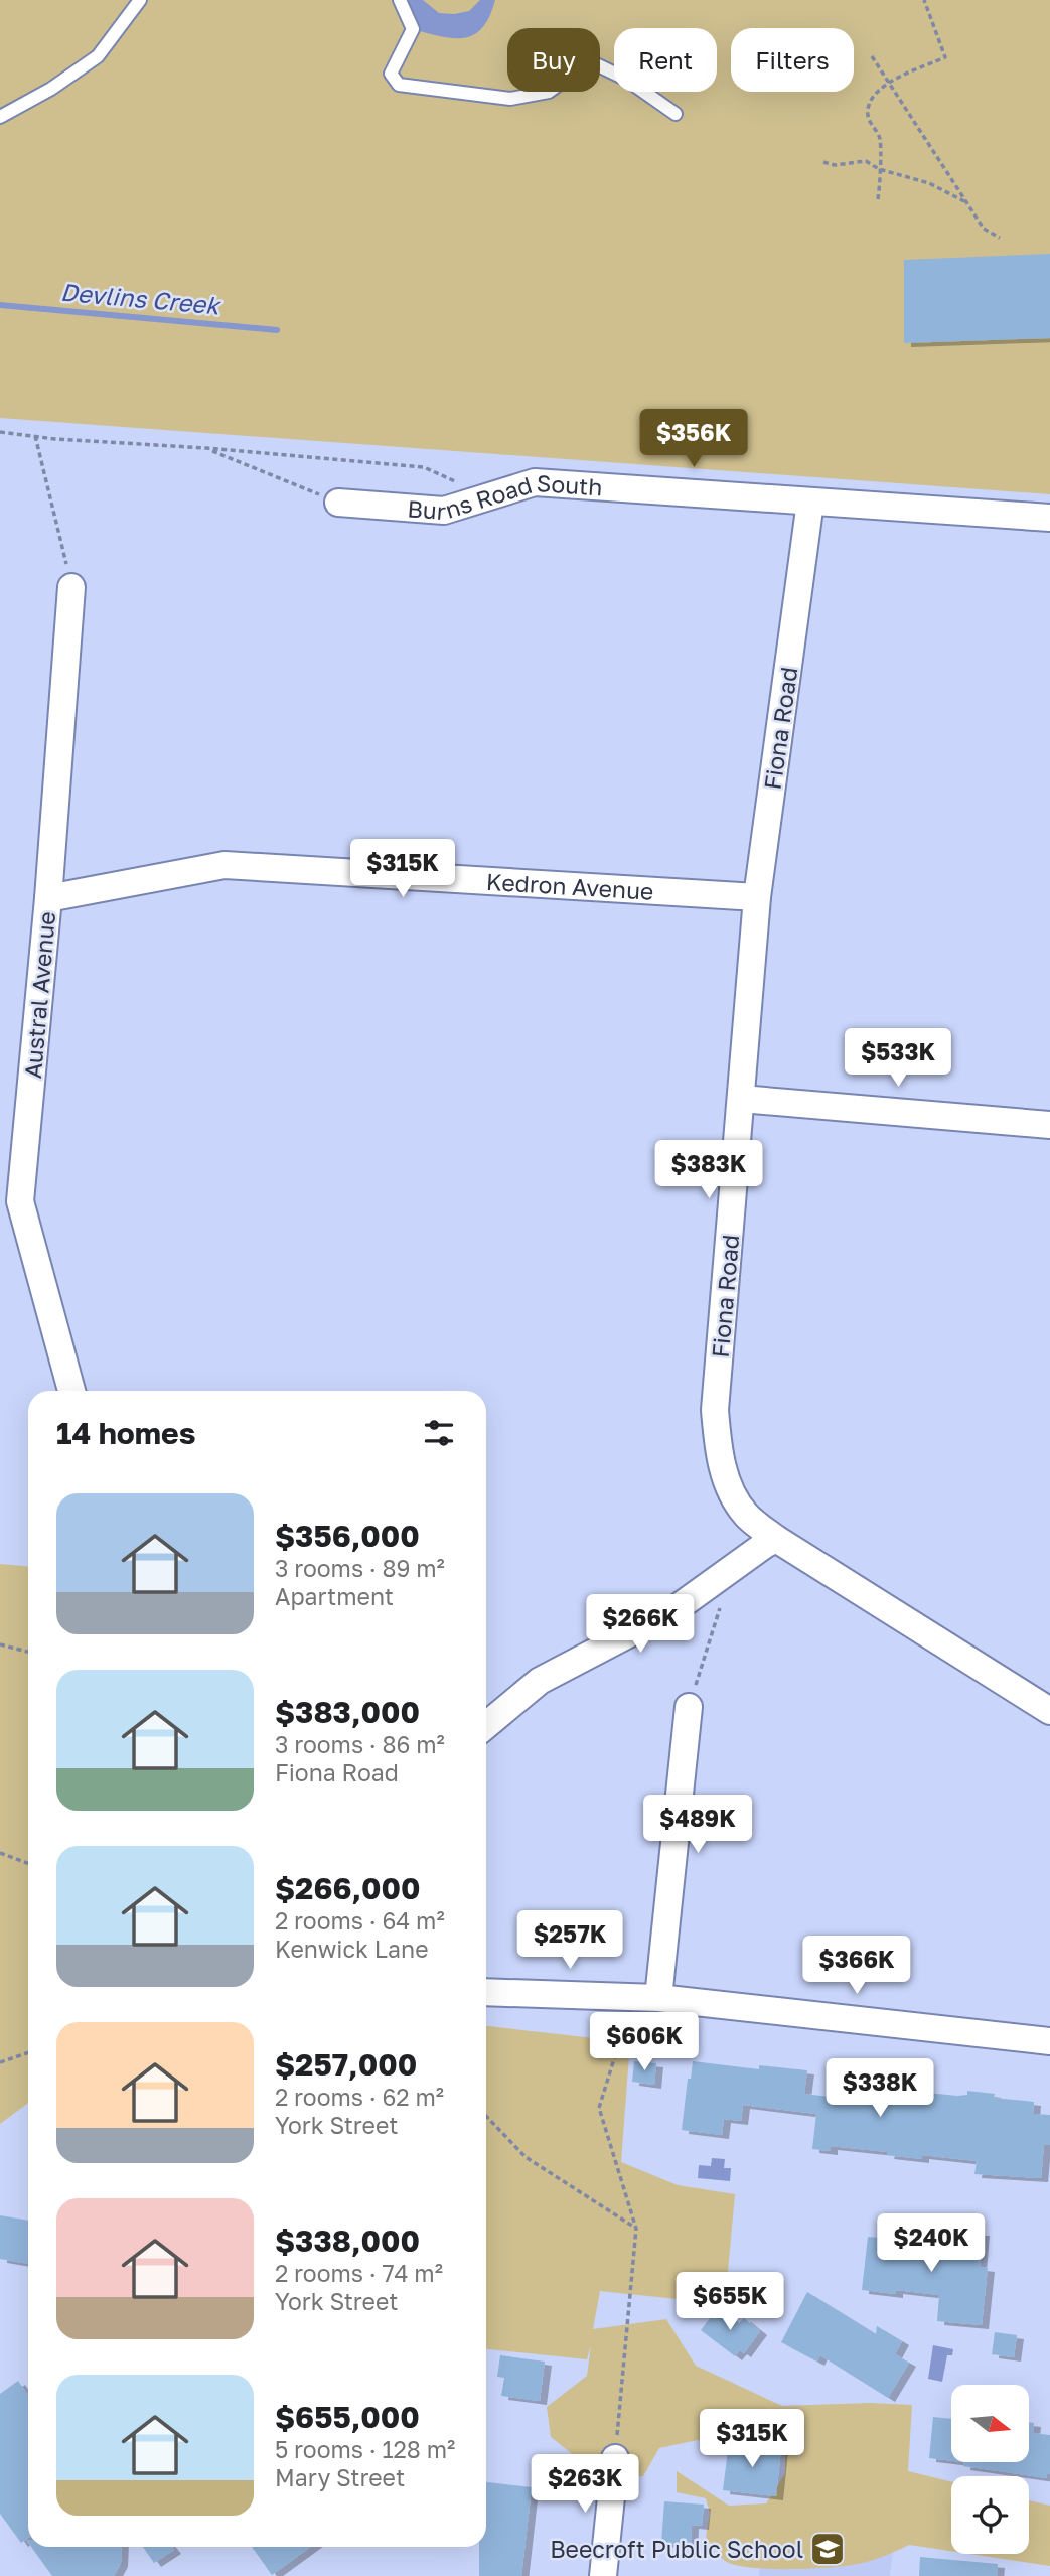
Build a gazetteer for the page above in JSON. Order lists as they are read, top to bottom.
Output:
{
  "streets": {
    "street": [
      "Burns Road South",
      "Fiona Road",
      "Kedron Avenue",
      "Austral Avenue"
    ]
  },
  "crossings": [
    ["Burns Road South", "Fiona Road"],
    ["Fiona Road", "Kedron Avenue"],
    ["Kedron Avenue", "Austral Avenue"]
  ],
  "water": ["Devlins Creek"],
  "places": {
    "school or university": ["Beecroft Public School"]
  },
  "north": "right",
  "page": {
    "chip": ["Buy", "Rent", "Filters"],
    "price": [
      "$356K",
      "$315K",
      "$533K",
      "$383K",
      "$266K",
      "$489K",
      "$257K",
      "$366K",
      "$606K",
      "$338K",
      "$240K",
      "$655K",
      "$315K",
      "$263K"
    ],
    "heading": "14 homes",
    "list": [
      {
        "name": "$356,000",
        "note": "3 rooms · 89 m² · Apartment"
      },
      {
        "name": "$383,000",
        "note": "3 rooms · 86 m² · Fiona Road"
      },
      {
        "name": "$266,000",
        "note": "2 rooms · 64 m² · Kenwick Lane"
      },
      {
        "name": "$257,000",
        "note": "2 rooms · 62 m² · York Street"
      },
      {
        "name": "$338,000",
        "note": "2 rooms · 74 m² · York Street"
      },
      {
        "name": "$655,000",
        "note": "5 rooms · 128 m² · Mary Street"
      }
    ]
  }
}
